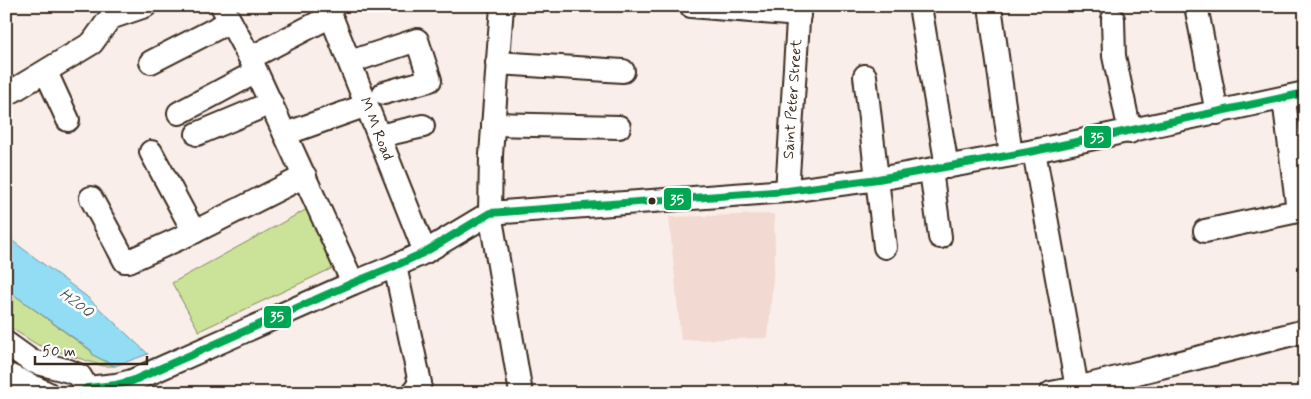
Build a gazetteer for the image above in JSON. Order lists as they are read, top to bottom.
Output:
{
  "streets": {
    "street": ["Saint Peter Street", "M M Road"]
  },
  "water": ["H200"],
  "lines": ["transit line 35"],
  "scale_bar": "50 m"
}
